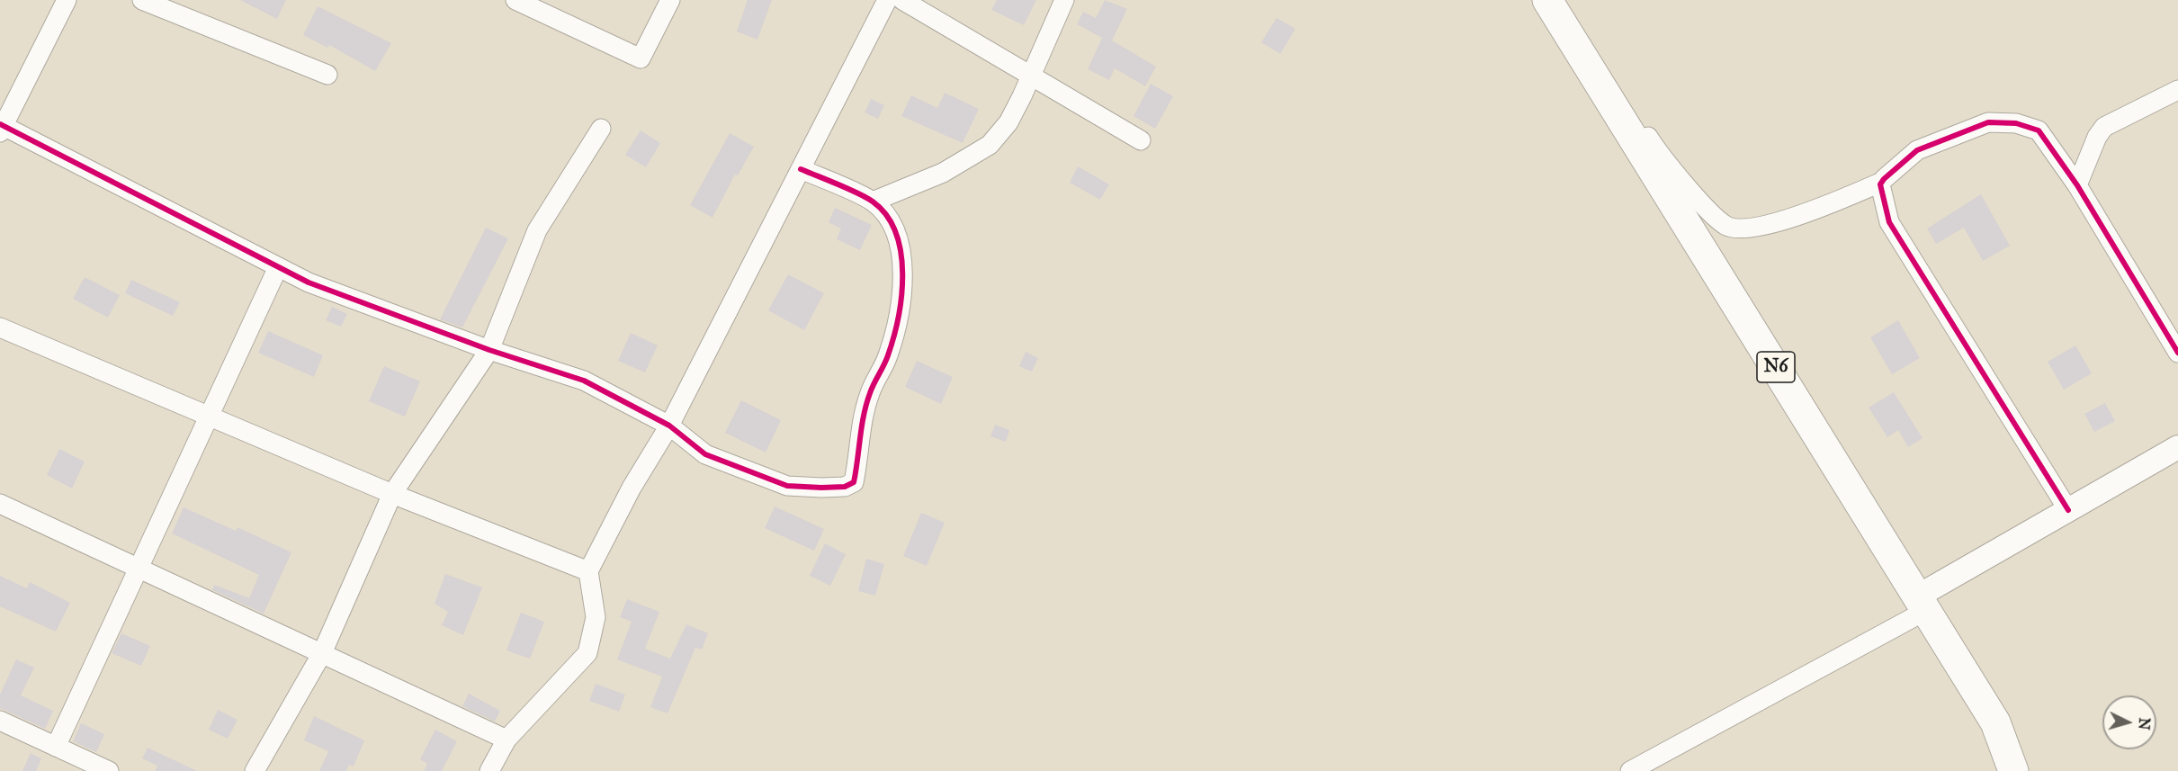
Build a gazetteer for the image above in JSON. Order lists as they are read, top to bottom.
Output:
{
  "streets": {
    "highway": ["N6"]
  },
  "north": "right"
}
